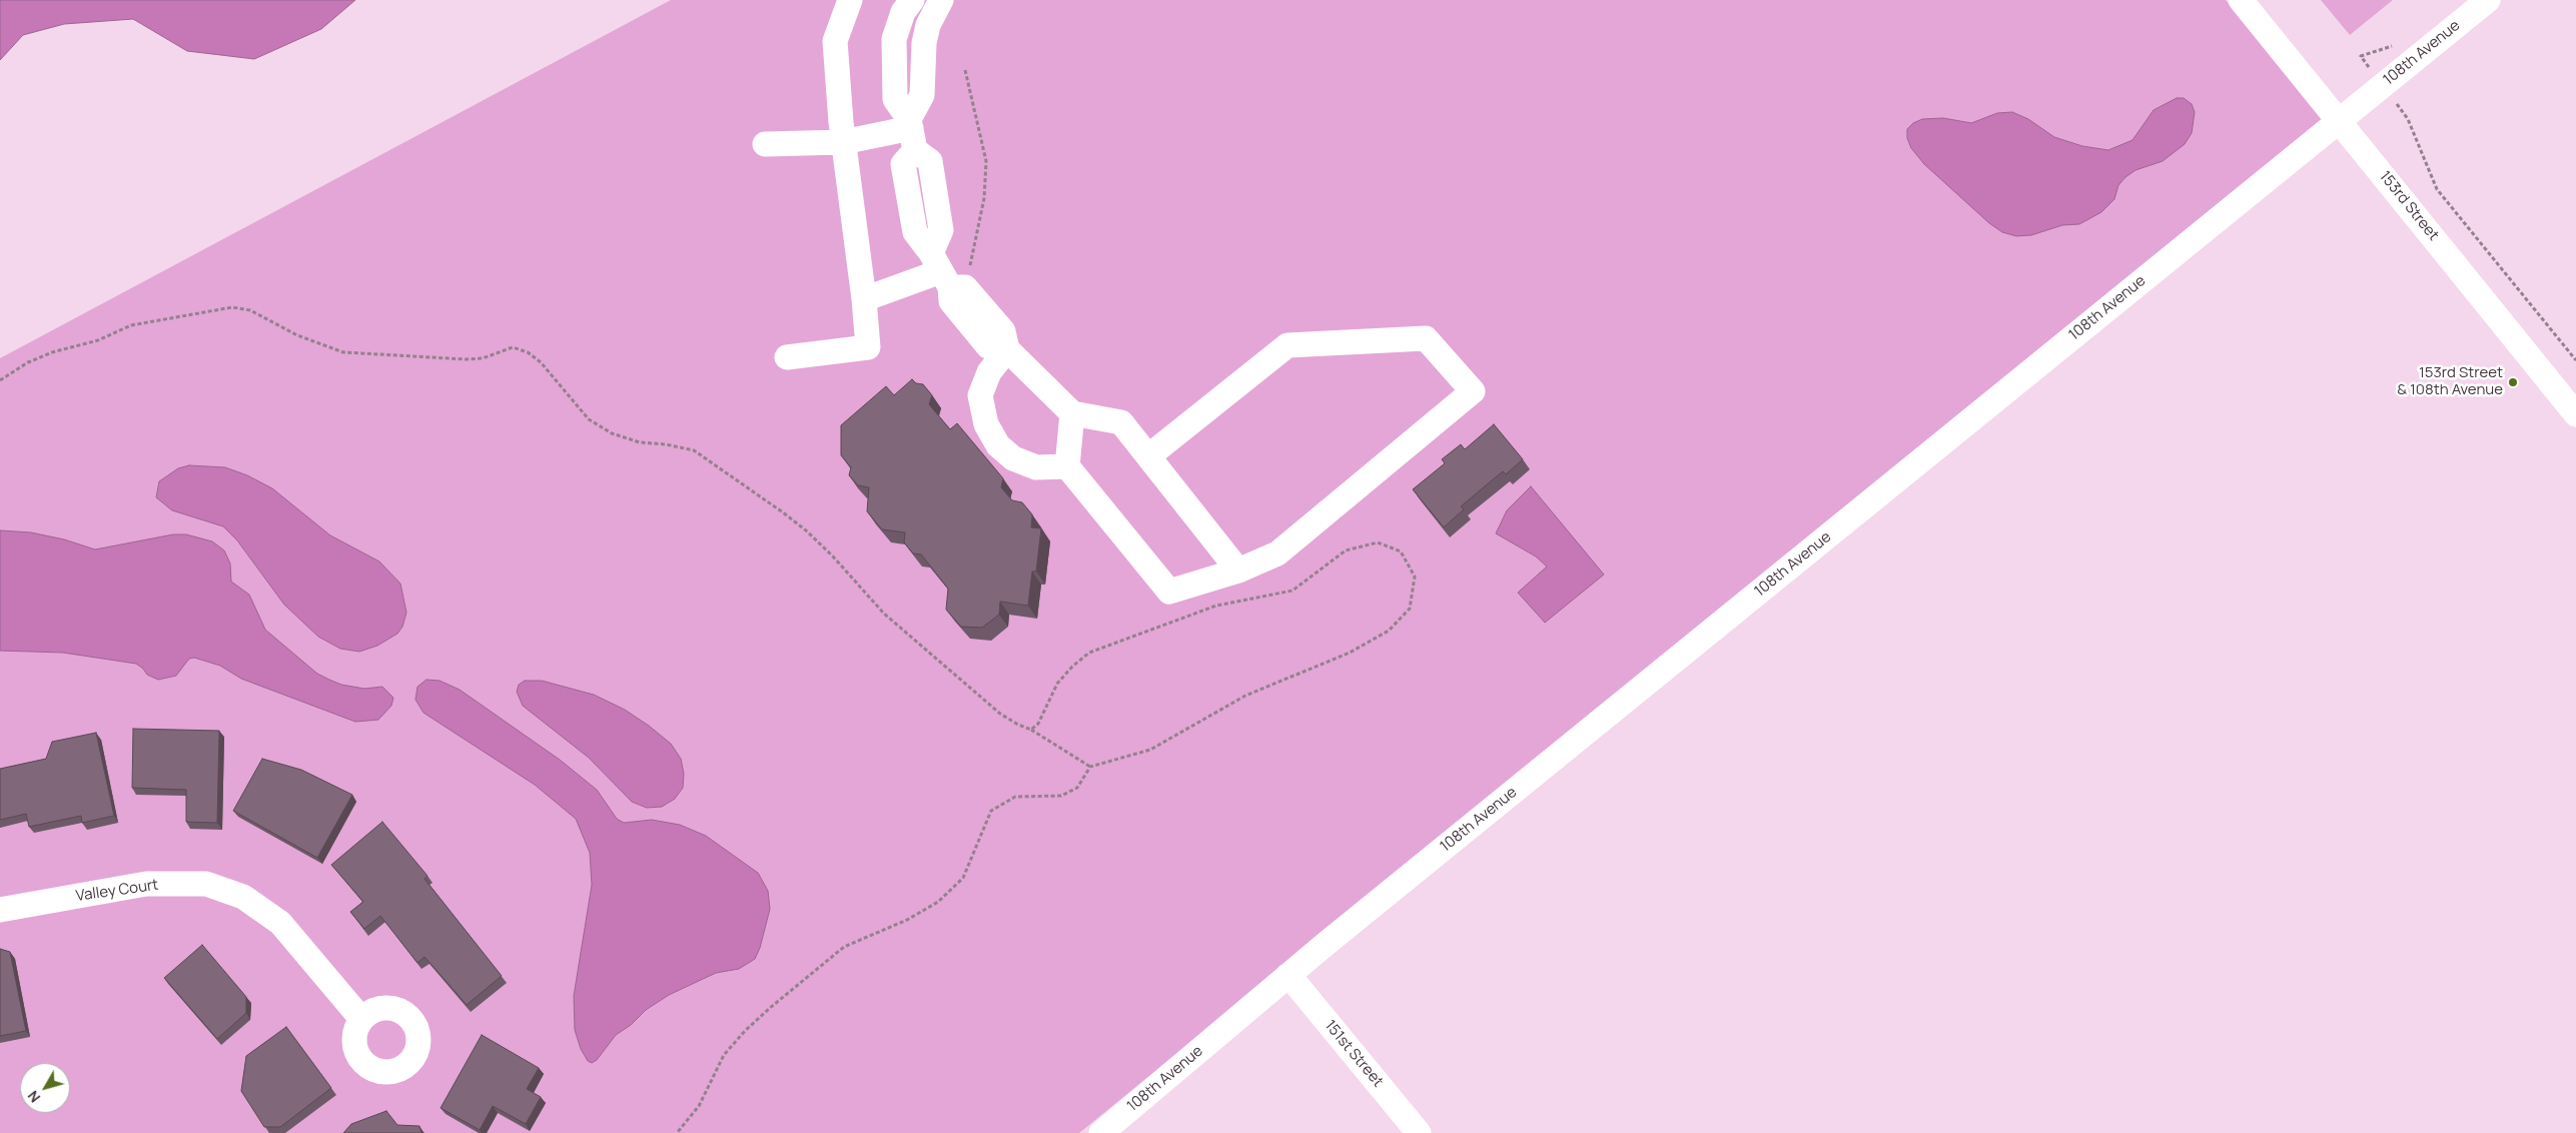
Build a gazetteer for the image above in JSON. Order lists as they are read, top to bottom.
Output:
{
  "streets": {
    "street": [
      "108th Avenue",
      "153rd Street",
      "Valley Court",
      "151st Street"
    ]
  },
  "crossings": [
    ["108th Avenue", "153rd Street"],
    ["108th Avenue", "151st Street"]
  ],
  "places": ["153rd Street & 108th Avenue"],
  "north": "bottom left"
}
